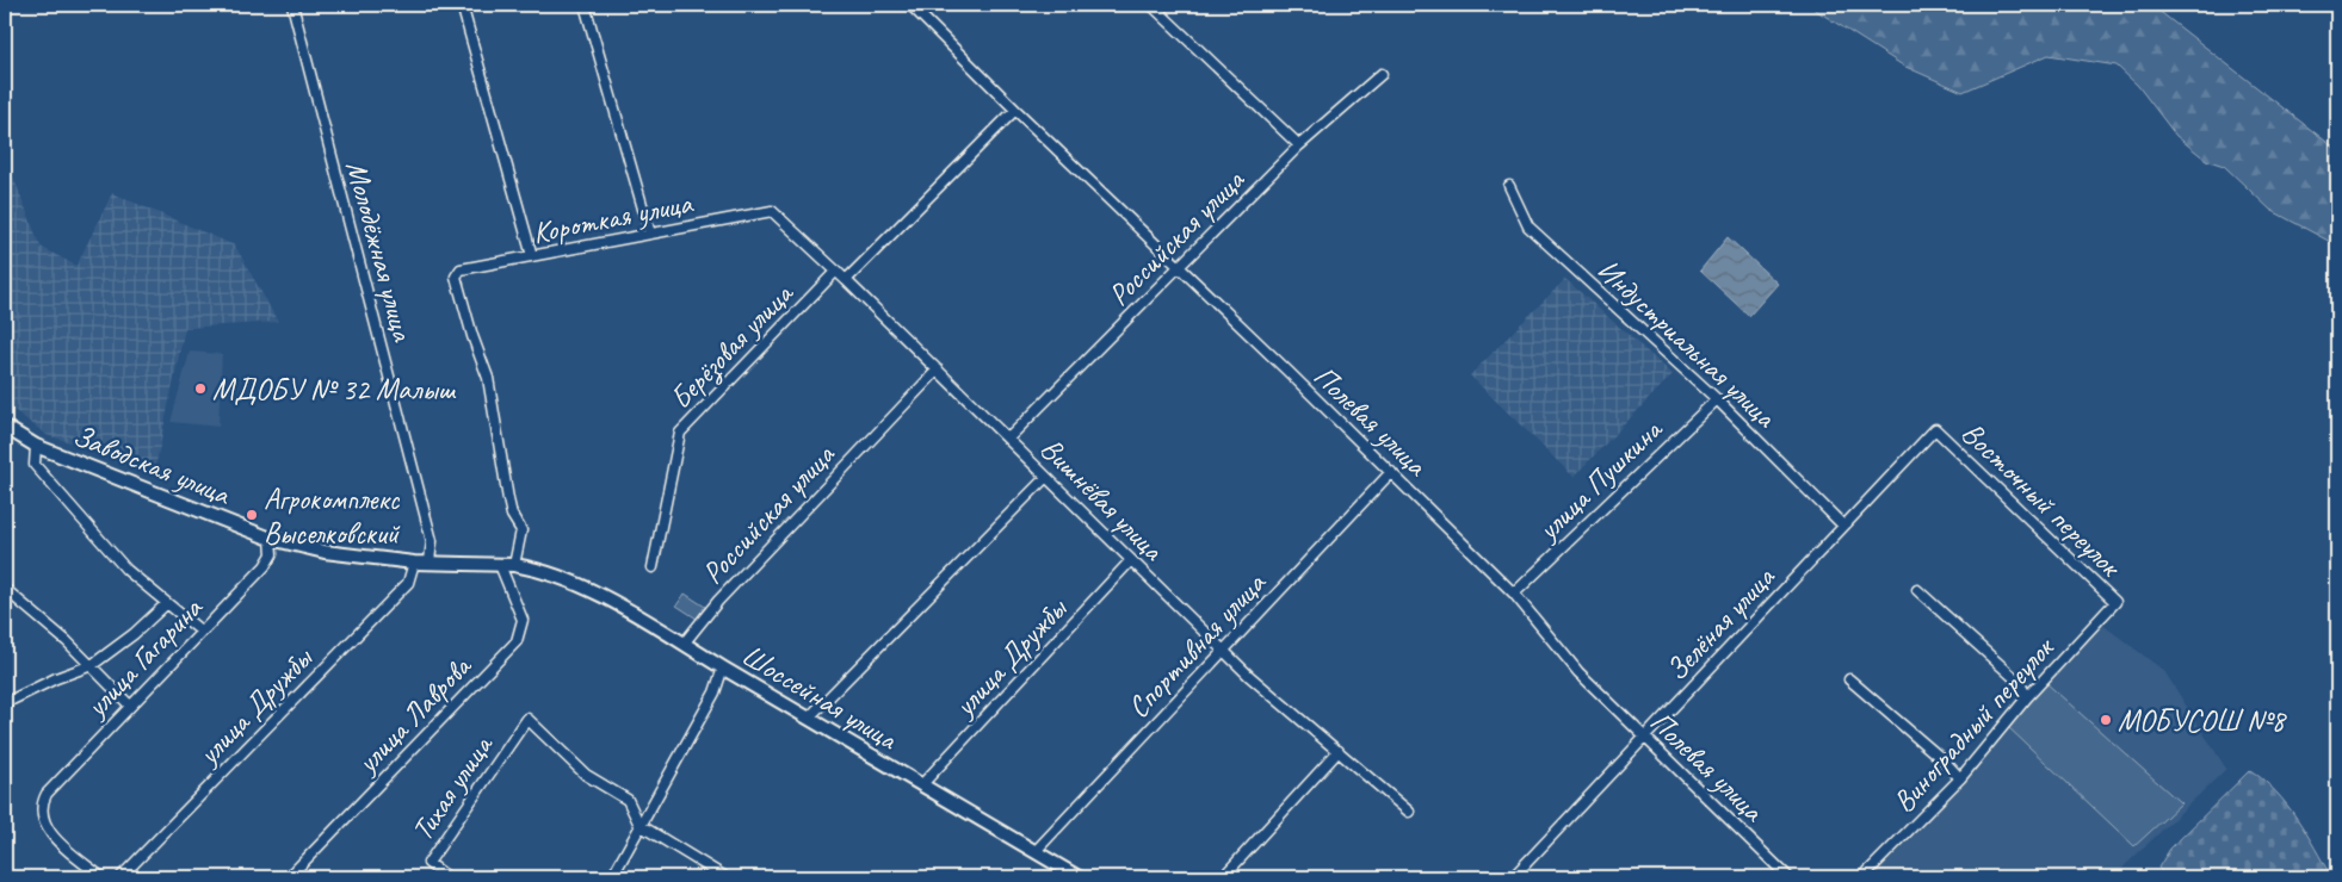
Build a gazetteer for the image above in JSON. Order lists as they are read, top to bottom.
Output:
{
  "streets": {
    "main road": ["Заводская улица", "Шоссейная улица"],
    "street": [
      "Короткая улица",
      "Российская улица",
      "Молодёжная улица",
      "Индустриальная улица",
      "Берёзовая улица",
      "Полевая улица",
      "улица Пушкина",
      "Вишнёвая улица",
      "Восточный переулок",
      "Зелёная улица",
      "Спортивная улица",
      "улица Гагарина",
      "улица Дружбы",
      "улица Лаврова",
      "Виноградный переулок",
      "Тихая улица"
    ]
  },
  "crossings": [
    ["Короткая улица", "Заводская улица"],
    ["Короткая улица", "Вишнёвая улица"],
    ["Российская улица", "Полевая улица"],
    ["Российская улица", "Вишнёвая улица"],
    ["Российская улица", "Шоссейная улица"],
    ["Молодёжная улица", "Заводская улица"],
    ["Индустриальная улица", "улица Пушкина"],
    ["Индустриальная улица", "Зелёная улица"],
    ["Берёзовая улица", "Вишнёвая улица"],
    ["Полевая улица", "улица Пушкина"],
    ["Полевая улица", "Зелёная улица"],
    ["Полевая улица", "Спортивная улица"],
    ["Заводская улица", "улица Гагарина"],
    ["Заводская улица", "улица Дружбы"],
    ["Заводская улица", "Шоссейная улица"],
    ["Заводская улица", "улица Лаврова"],
    ["Вишнёвая улица", "Спортивная улица"],
    ["Вишнёвая улица", "улица Дружбы"],
    ["Восточный переулок", "Зелёная улица"],
    ["Восточный переулок", "Виноградный переулок"],
    ["Спортивная улица", "Шоссейная улица"],
    ["улица Дружбы", "Шоссейная улица"]
  ],
  "places": ["МДОБУ № 32 Малыш", "Агрокомплекс Выселковский", "МОБУСОШ №8"]
}
